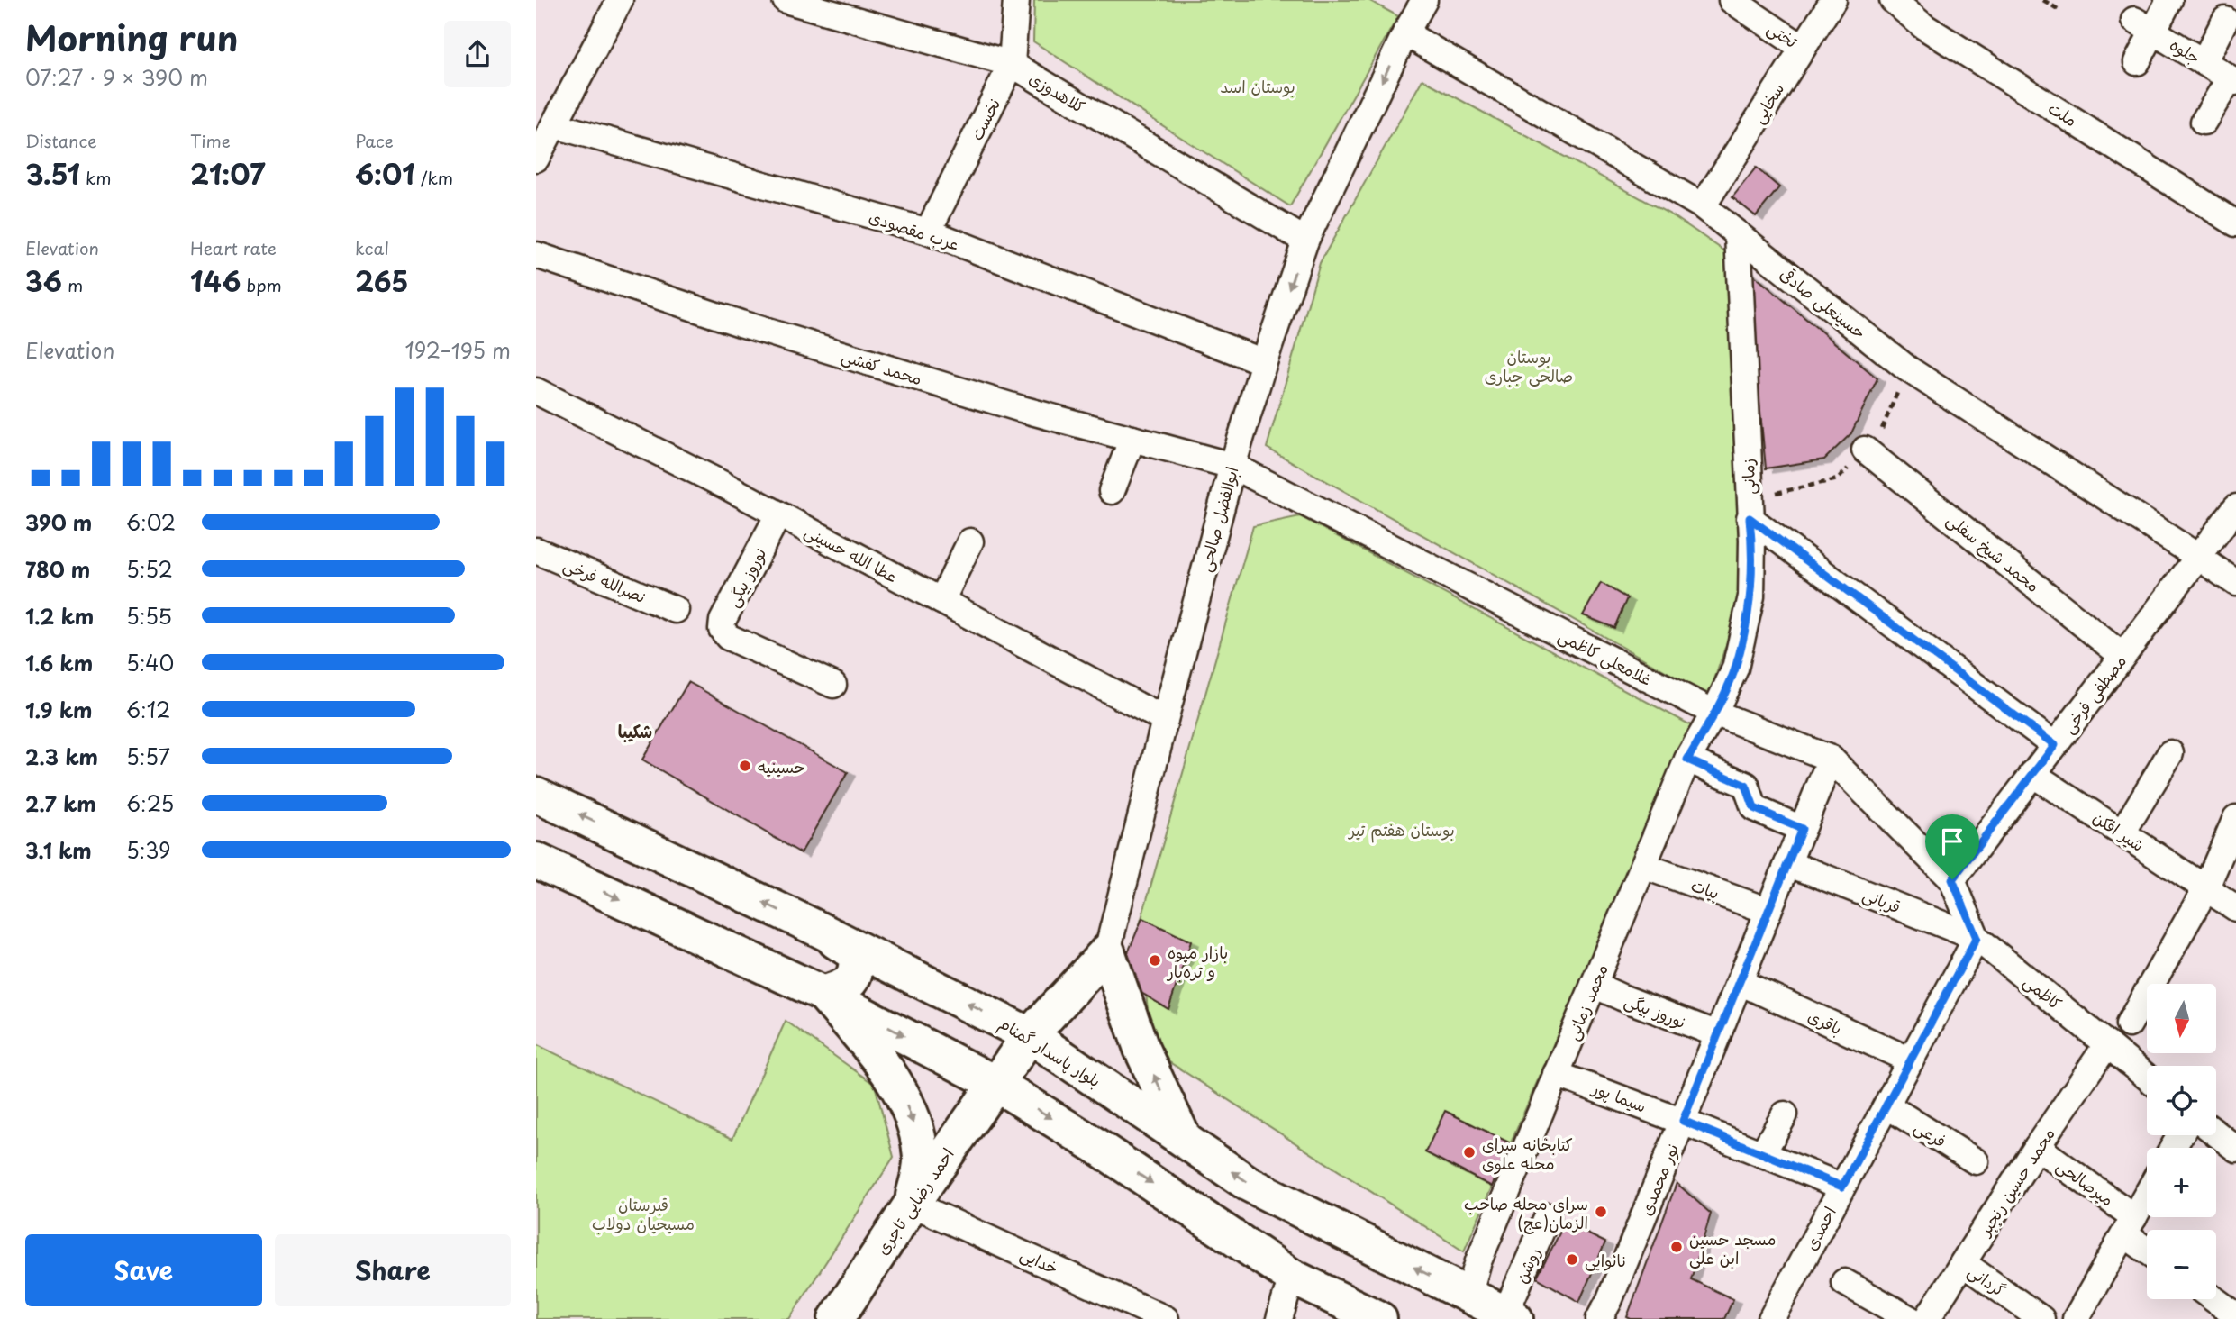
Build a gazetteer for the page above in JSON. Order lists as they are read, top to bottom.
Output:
{
  "streets": {
    "main road": ["ابوالفضل صالحی", "بلوار پاسدار گمنام", "احمد رضایی تاجری"],
    "street": [
      "تختی",
      "جلوه",
      "کلاهدوزی",
      "سخایی",
      "ملت",
      "نخست",
      "عرب مقصودی",
      "حسینعلی صادقی",
      "محمد کفشی",
      "زمانی",
      "محمد شیخ سفلی",
      "عطا الله حسینی",
      "نوروز بیگی",
      "نصرالله فرخی",
      "غلامعلی کاظمی",
      "مصطفی فرخی",
      "شیر افکن",
      "بیات",
      "قربانی",
      "کاظمی",
      "محمد زمانی",
      "باقری",
      "سیما پور",
      "فرعی",
      "نور محمدی",
      "محمد حسین رنجبر",
      "میرصالحی",
      "احمدی",
      "خدایی",
      "روشن",
      "گردانی"
    ]
  },
  "crossings": [
    ["تختی", "سخایی"],
    ["کلاهدوزی", "نخست"],
    ["کلاهدوزی", "ابوالفضل صالحی"],
    ["سخایی", "حسینعلی صادقی"],
    ["نخست", "عرب مقصودی"],
    ["عرب مقصودی", "ابوالفضل صالحی"],
    ["حسینعلی صادقی", "زمانی"],
    ["حسینعلی صادقی", "ابوالفضل صالحی"],
    ["حسینعلی صادقی", "مصطفی فرخی"],
    ["محمد کفشی", "ابوالفضل صالحی"],
    ["محمد کفشی", "غلامعلی کاظمی"],
    ["زمانی", "غلامعلی کاظمی"],
    ["زمانی", "محمد زمانی"],
    ["ابوالفضل صالحی", "عطا الله حسینی"],
    ["ابوالفضل صالحی", "غلامعلی کاظمی"],
    ["ابوالفضل صالحی", "بلوار پاسدار گمنام"],
    ["ابوالفضل صالحی", "احمد رضایی تاجری"],
    ["محمد شیخ سفلی", "مصطفی فرخی"],
    ["عطا الله حسینی", "نوروز بیگی"],
    ["نوروز بیگی", "محمد زمانی"],
    ["نوروز بیگی", "نور محمدی"],
    ["غلامعلی کاظمی", "مصطفی فرخی"],
    ["غلامعلی کاظمی", "کاظمی"],
    ["غلامعلی کاظمی", "محمد زمانی"],
    ["غلامعلی کاظمی", "نور محمدی"],
    ["مصطفی فرخی", "شیر افکن"],
    ["مصطفی فرخی", "کاظمی"],
    ["بیات", "محمد زمانی"],
    ["بیات", "نور محمدی"],
    ["قربانی", "کاظمی"],
    ["قربانی", "نور محمدی"],
    ["قربانی", "احمدی"],
    ["کاظمی", "محمد حسین رنجبر"],
    ["کاظمی", "احمدی"],
    ["محمد زمانی", "بلوار پاسدار گمنام"],
    ["محمد زمانی", "سیما پور"],
    ["باقری", "نور محمدی"],
    ["باقری", "احمدی"],
    ["بلوار پاسدار گمنام", "احمد رضایی تاجری"],
    ["بلوار پاسدار گمنام", "روشن"],
    ["سیما پور", "نور محمدی"],
    ["سیما پور", "احمدی"],
    ["فرعی", "احمدی"],
    ["محمد حسین رنجبر", "میرصالحی"],
    ["محمد حسین رنجبر", "گردانی"],
    ["احمد رضایی تاجری", "خدایی"]
  ],
  "districts": ["شکیبا"],
  "parks": [
    "بوستان اسد",
    "بوستان صالحی جباری",
    "بوستان هفتم تیر",
    "قبرستان مسیحیان دولاب"
  ],
  "places": [
    "حسینیه",
    "بازار میوه و تره‌بار",
    "کتابخانه سرای محله علوی",
    "سرای محله صاحب الزمان(عج)",
    "مسجد حسین ابن علی",
    "نانوایی"
  ],
  "north": "bottom",
  "page": {
    "heading": ["Morning run", "07:27 · 9 × 390 m"],
    "stats": [
      ["Distance", "3.51 km"],
      ["Time", "21:07"],
      ["Pace", "6:01 /km"],
      ["Elevation", "36 m"],
      ["Heart rate", "146 bpm"],
      ["kcal", "265"]
    ],
    "chart": ["Elevation", "192–195 m"],
    "list": [
      {
        "name": "390 m",
        "note": "6:02"
      },
      {
        "name": "780 m",
        "note": "5:52"
      },
      {
        "name": "1.2 km",
        "note": "5:55"
      },
      {
        "name": "1.6 km",
        "note": "5:40"
      },
      {
        "name": "1.9 km",
        "note": "6:12"
      },
      {
        "name": "2.3 km",
        "note": "5:57"
      },
      {
        "name": "2.7 km",
        "note": "6:25"
      },
      {
        "name": "3.1 km",
        "note": "5:39"
      }
    ],
    "map_buttons": ["+", "−"],
    "buttons": ["Save", "Share"]
  }
}
